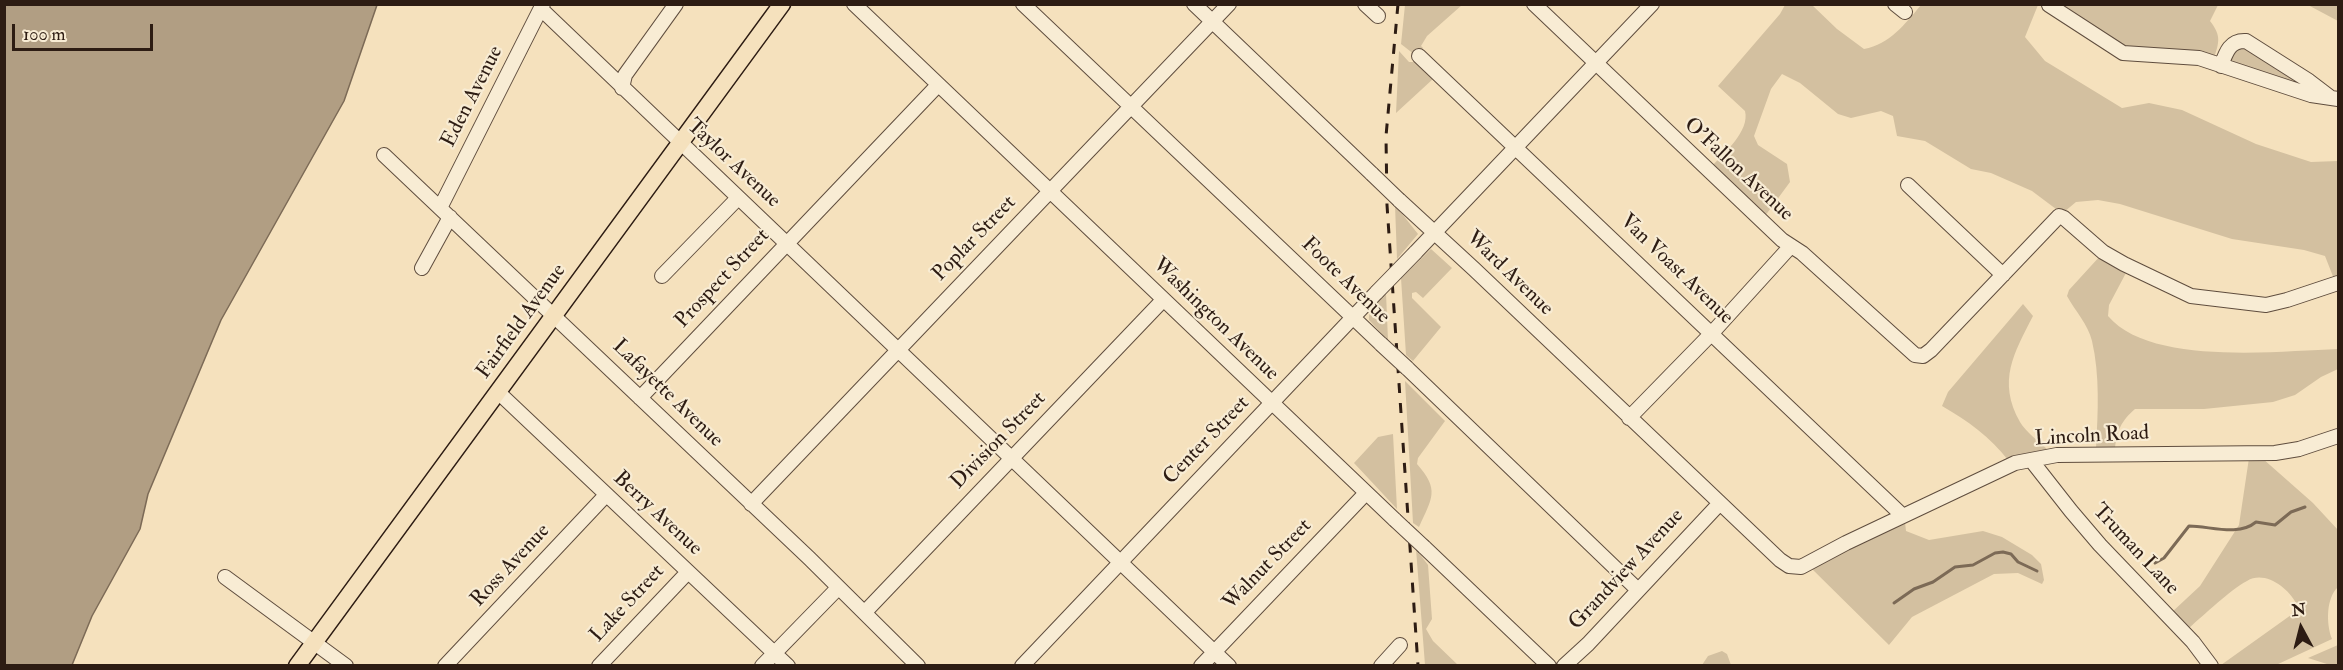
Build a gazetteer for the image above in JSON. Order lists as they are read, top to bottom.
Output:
{
  "streets": {
    "main road": ["Fairfield Avenue"],
    "street": [
      "Eden Avenue",
      "Taylor Avenue",
      "O’Fallon Avenue",
      "Poplar Street",
      "Van Voast Avenue",
      "Ward Avenue",
      "Prospect Street",
      "Foote Avenue",
      "Washington Avenue",
      "Lafayette Avenue",
      "Lincoln Road",
      "Division Street",
      "Center Street",
      "Berry Avenue",
      "Truman Lane",
      "Walnut Street",
      "Ross Avenue",
      "Grandview Avenue",
      "Lake Street"
    ]
  },
  "crossings": [
    ["Eden Avenue", "Taylor Avenue"],
    ["Eden Avenue", "Lafayette Avenue"],
    ["Taylor Avenue", "Poplar Street"],
    ["Taylor Avenue", "Prospect Street"],
    ["Taylor Avenue", "Fairfield Avenue"],
    ["Taylor Avenue", "Division Street"],
    ["Taylor Avenue", "Center Street"],
    ["Taylor Avenue", "Walnut Street"],
    ["O’Fallon Avenue", "Center Street"],
    ["Poplar Street", "Ward Avenue"],
    ["Poplar Street", "Foote Avenue"],
    ["Poplar Street", "Washington Avenue"],
    ["Poplar Street", "Lafayette Avenue"],
    ["Van Voast Avenue", "Lincoln Road"],
    ["Van Voast Avenue", "Center Street"],
    ["Ward Avenue", "Lincoln Road"],
    ["Ward Avenue", "Center Street"],
    ["Ward Avenue", "Grandview Avenue"],
    ["Prospect Street", "Washington Avenue"],
    ["Prospect Street", "Lafayette Avenue"],
    ["Foote Avenue", "Center Street"],
    ["Foote Avenue", "Grandview Avenue"],
    ["Washington Avenue", "Division Street"],
    ["Washington Avenue", "Center Street"],
    ["Washington Avenue", "Walnut Street"],
    ["Fairfield Avenue", "Lafayette Avenue"],
    ["Fairfield Avenue", "Berry Avenue"],
    ["Lafayette Avenue", "Division Street"],
    ["Lincoln Road", "Truman Lane"],
    ["Berry Avenue", "Ross Avenue"],
    ["Berry Avenue", "Lake Street"]
  ],
  "scale_bar": "100 m",
  "north": "top"
}
